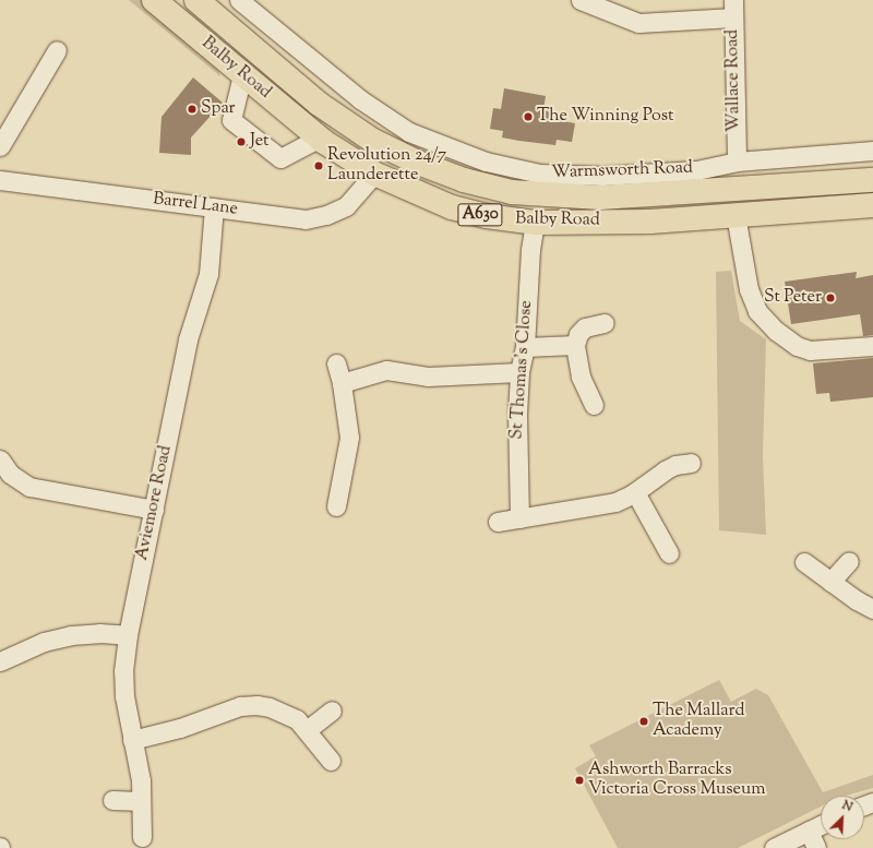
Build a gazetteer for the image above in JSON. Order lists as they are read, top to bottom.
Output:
{
  "streets": {
    "main road": ["Balby Road", "A630"],
    "street": [
      "Wallace Road",
      "Warmsworth Road",
      "Barrel Lane",
      "St Thomas's Close",
      "Aviemore Road"
    ]
  },
  "crossings": [
    ["Balby Road", "Barrel Lane"],
    ["Balby Road", "St Thomas's Close"],
    ["Wallace Road", "Warmsworth Road"],
    ["Barrel Lane", "Aviemore Road"]
  ],
  "places": [
    "Spar",
    "The Winning Post",
    "Jet",
    "Revolution 24/7 Launderette",
    "St Peter",
    "The Mallard Academy",
    "Ashworth Barracks Victoria Cross Museum"
  ],
  "north": "top right"
}
